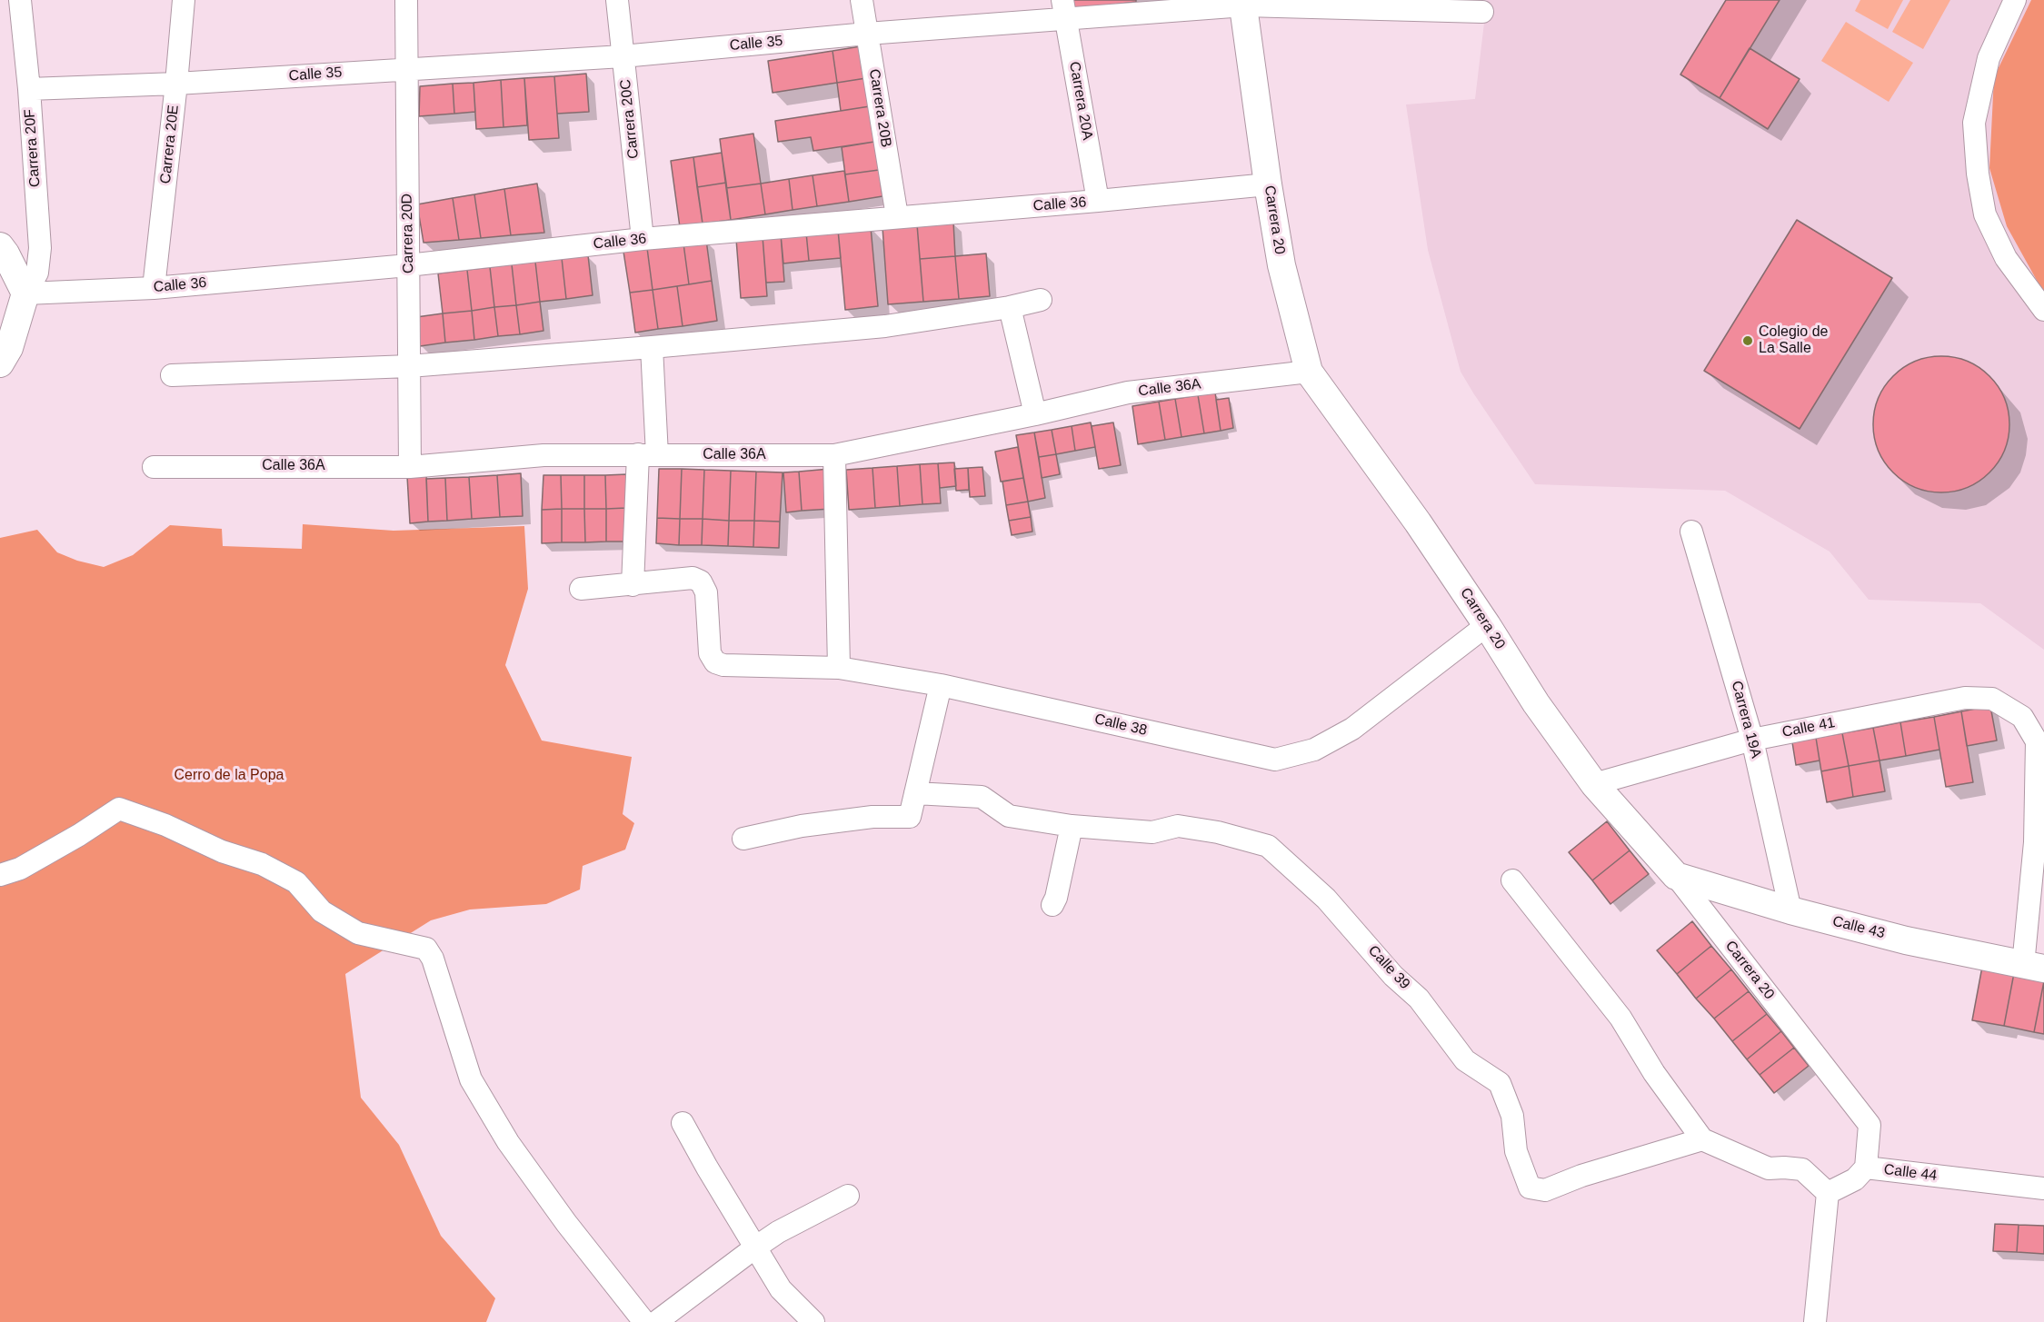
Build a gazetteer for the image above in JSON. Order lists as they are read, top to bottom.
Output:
{
  "streets": {
    "street": [
      "Calle 35",
      "Carrera 20A",
      "Carrera 20B",
      "Carrera 20C",
      "Carrera 20E",
      "Carrera 20F",
      "Calle 36",
      "Carrera 20",
      "Carrera 20D",
      "Calle 36A",
      "Carrera 19A",
      "Calle 38",
      "Calle 41",
      "Calle 43",
      "Calle 39",
      "Calle 44"
    ]
  },
  "crossings": [
    ["Calle 35", "Carrera 20A"],
    ["Calle 35", "Carrera 20B"],
    ["Calle 35", "Carrera 20C"],
    ["Calle 35", "Carrera 20E"],
    ["Calle 35", "Carrera 20F"],
    ["Calle 35", "Carrera 20"],
    ["Calle 35", "Carrera 20D"],
    ["Carrera 20A", "Calle 36"],
    ["Carrera 20B", "Calle 36"],
    ["Carrera 20C", "Calle 36"],
    ["Carrera 20E", "Calle 36"],
    ["Carrera 20F", "Calle 36"],
    ["Calle 36", "Carrera 20"],
    ["Calle 36", "Carrera 20D"],
    ["Carrera 20", "Calle 36A"],
    ["Carrera 20", "Calle 38"],
    ["Carrera 20", "Calle 41"],
    ["Carrera 20", "Calle 43"],
    ["Carrera 20", "Calle 44"],
    ["Carrera 20D", "Calle 36A"],
    ["Carrera 19A", "Calle 41"],
    ["Carrera 19A", "Calle 43"]
  ],
  "parks": ["Cerro de la Popa"],
  "places": ["Colegio de La Salle"]
}
